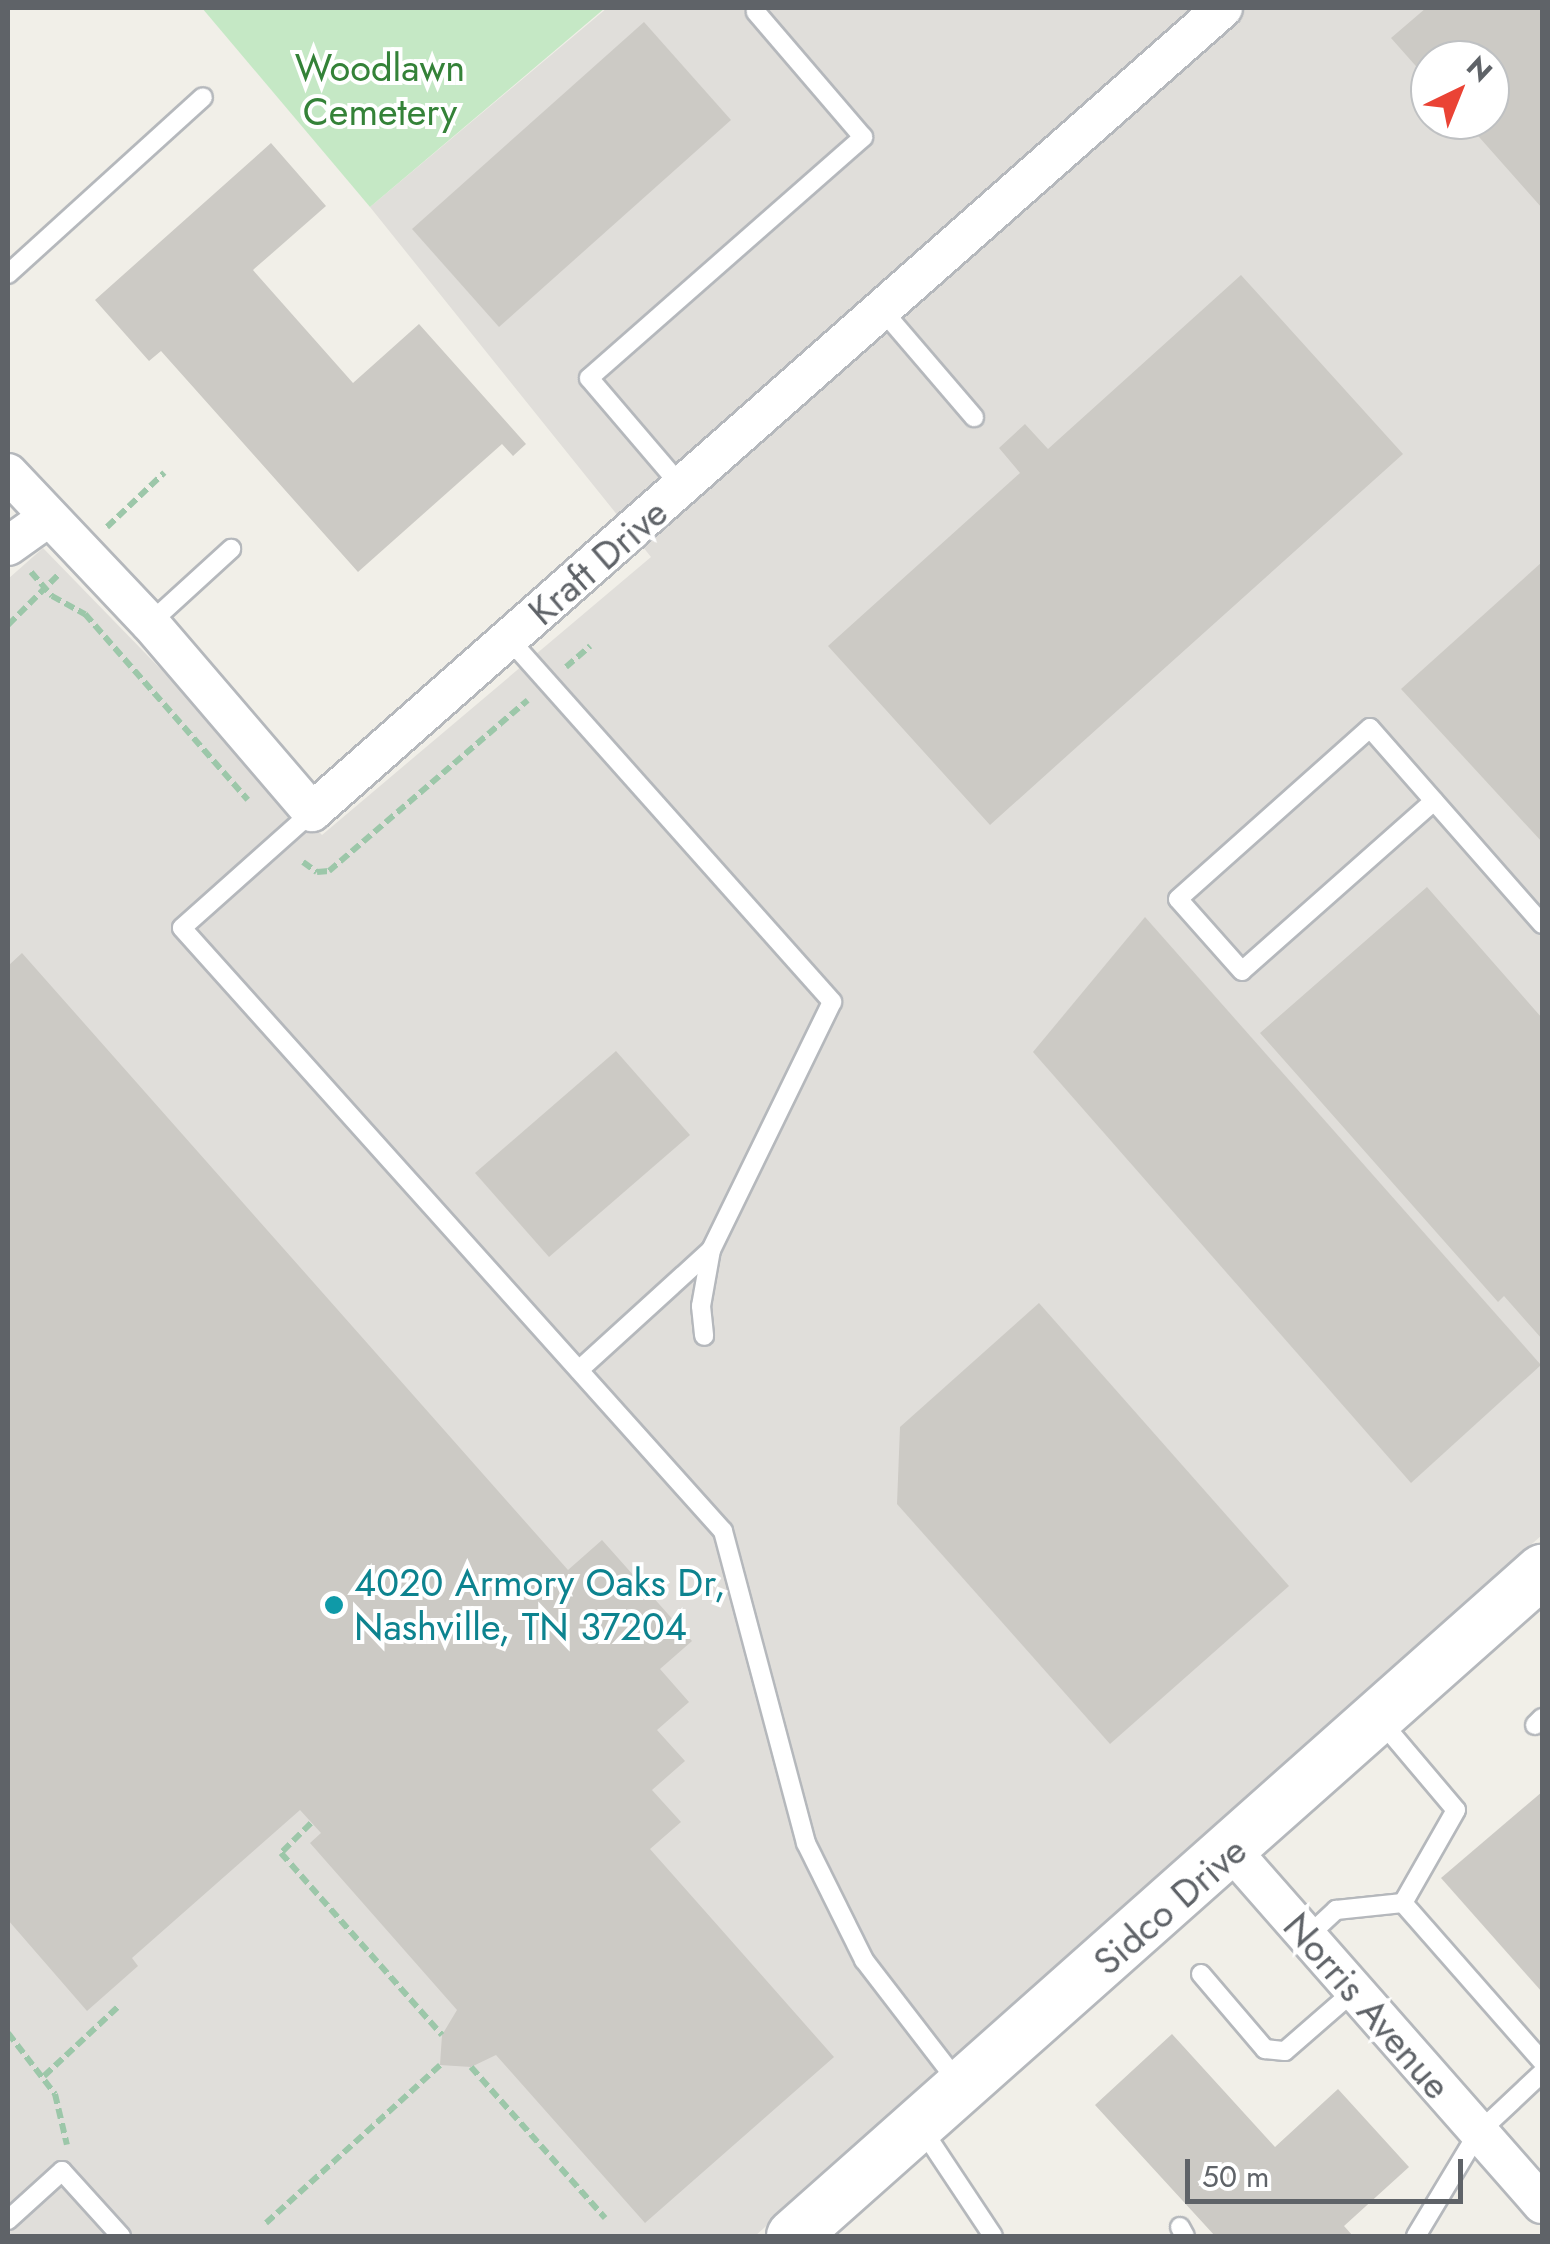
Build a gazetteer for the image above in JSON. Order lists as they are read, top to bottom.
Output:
{
  "streets": {
    "street": ["Kraft Drive", "Sidco Drive", "Norris Avenue"]
  },
  "crossings": [
    ["Sidco Drive", "Norris Avenue"]
  ],
  "parks": ["Woodlawn Cemetery"],
  "places": ["4020 Armory Oaks Dr, Nashville, TN 37204"],
  "scale_bar": "50 m",
  "north": "top right"
}
